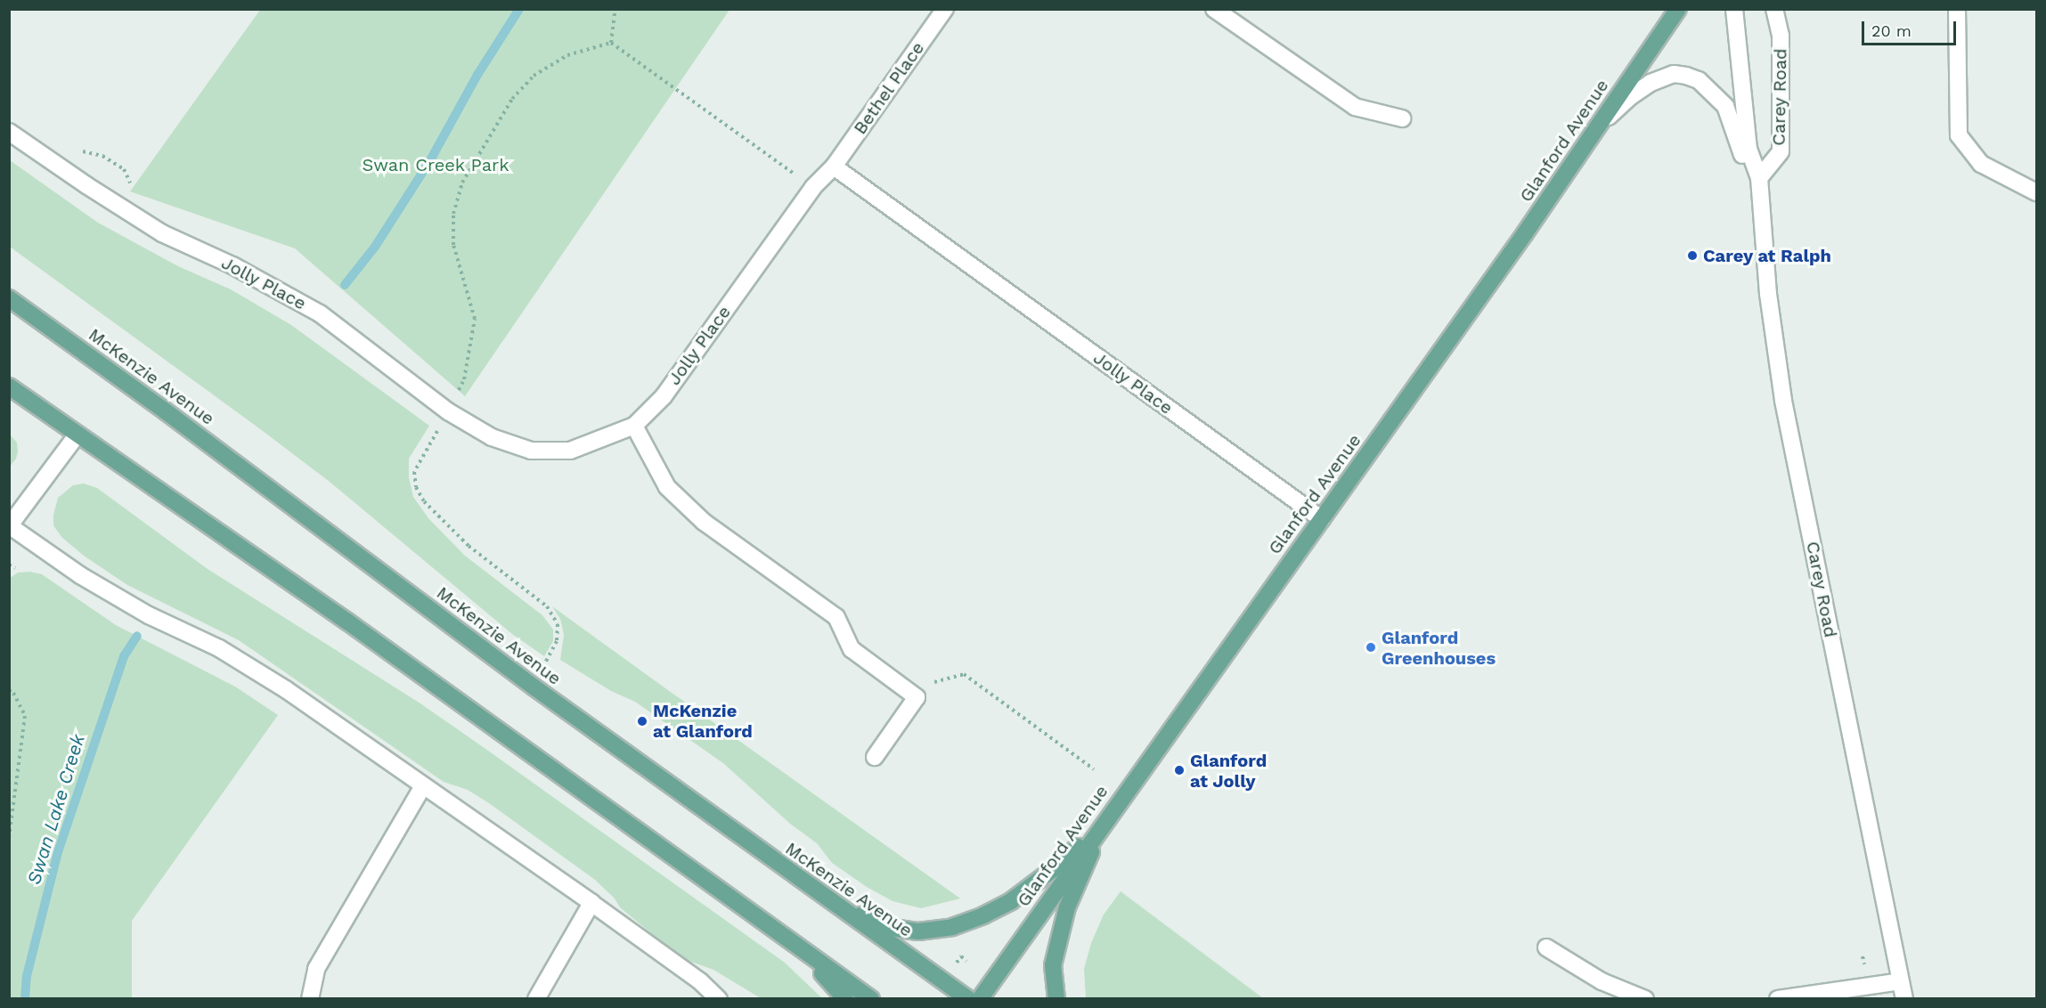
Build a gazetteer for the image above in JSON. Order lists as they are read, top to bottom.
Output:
{
  "streets": {
    "main road": ["Glanford Avenue", "McKenzie Avenue"],
    "street": ["Bethel Place", "Carey Road", "Jolly Place"]
  },
  "crossings": [
    ["Bethel Place", "Jolly Place"],
    ["Glanford Avenue", "Jolly Place"]
  ],
  "water": ["Swan Lake Creek"],
  "parks": ["Swan Creek Park"],
  "places": [
    "Carey at Ralph",
    "Glanford Greenhouses",
    "McKenzie at Glanford",
    "Glanford at Jolly"
  ],
  "scale_bar": "20 m"
}
